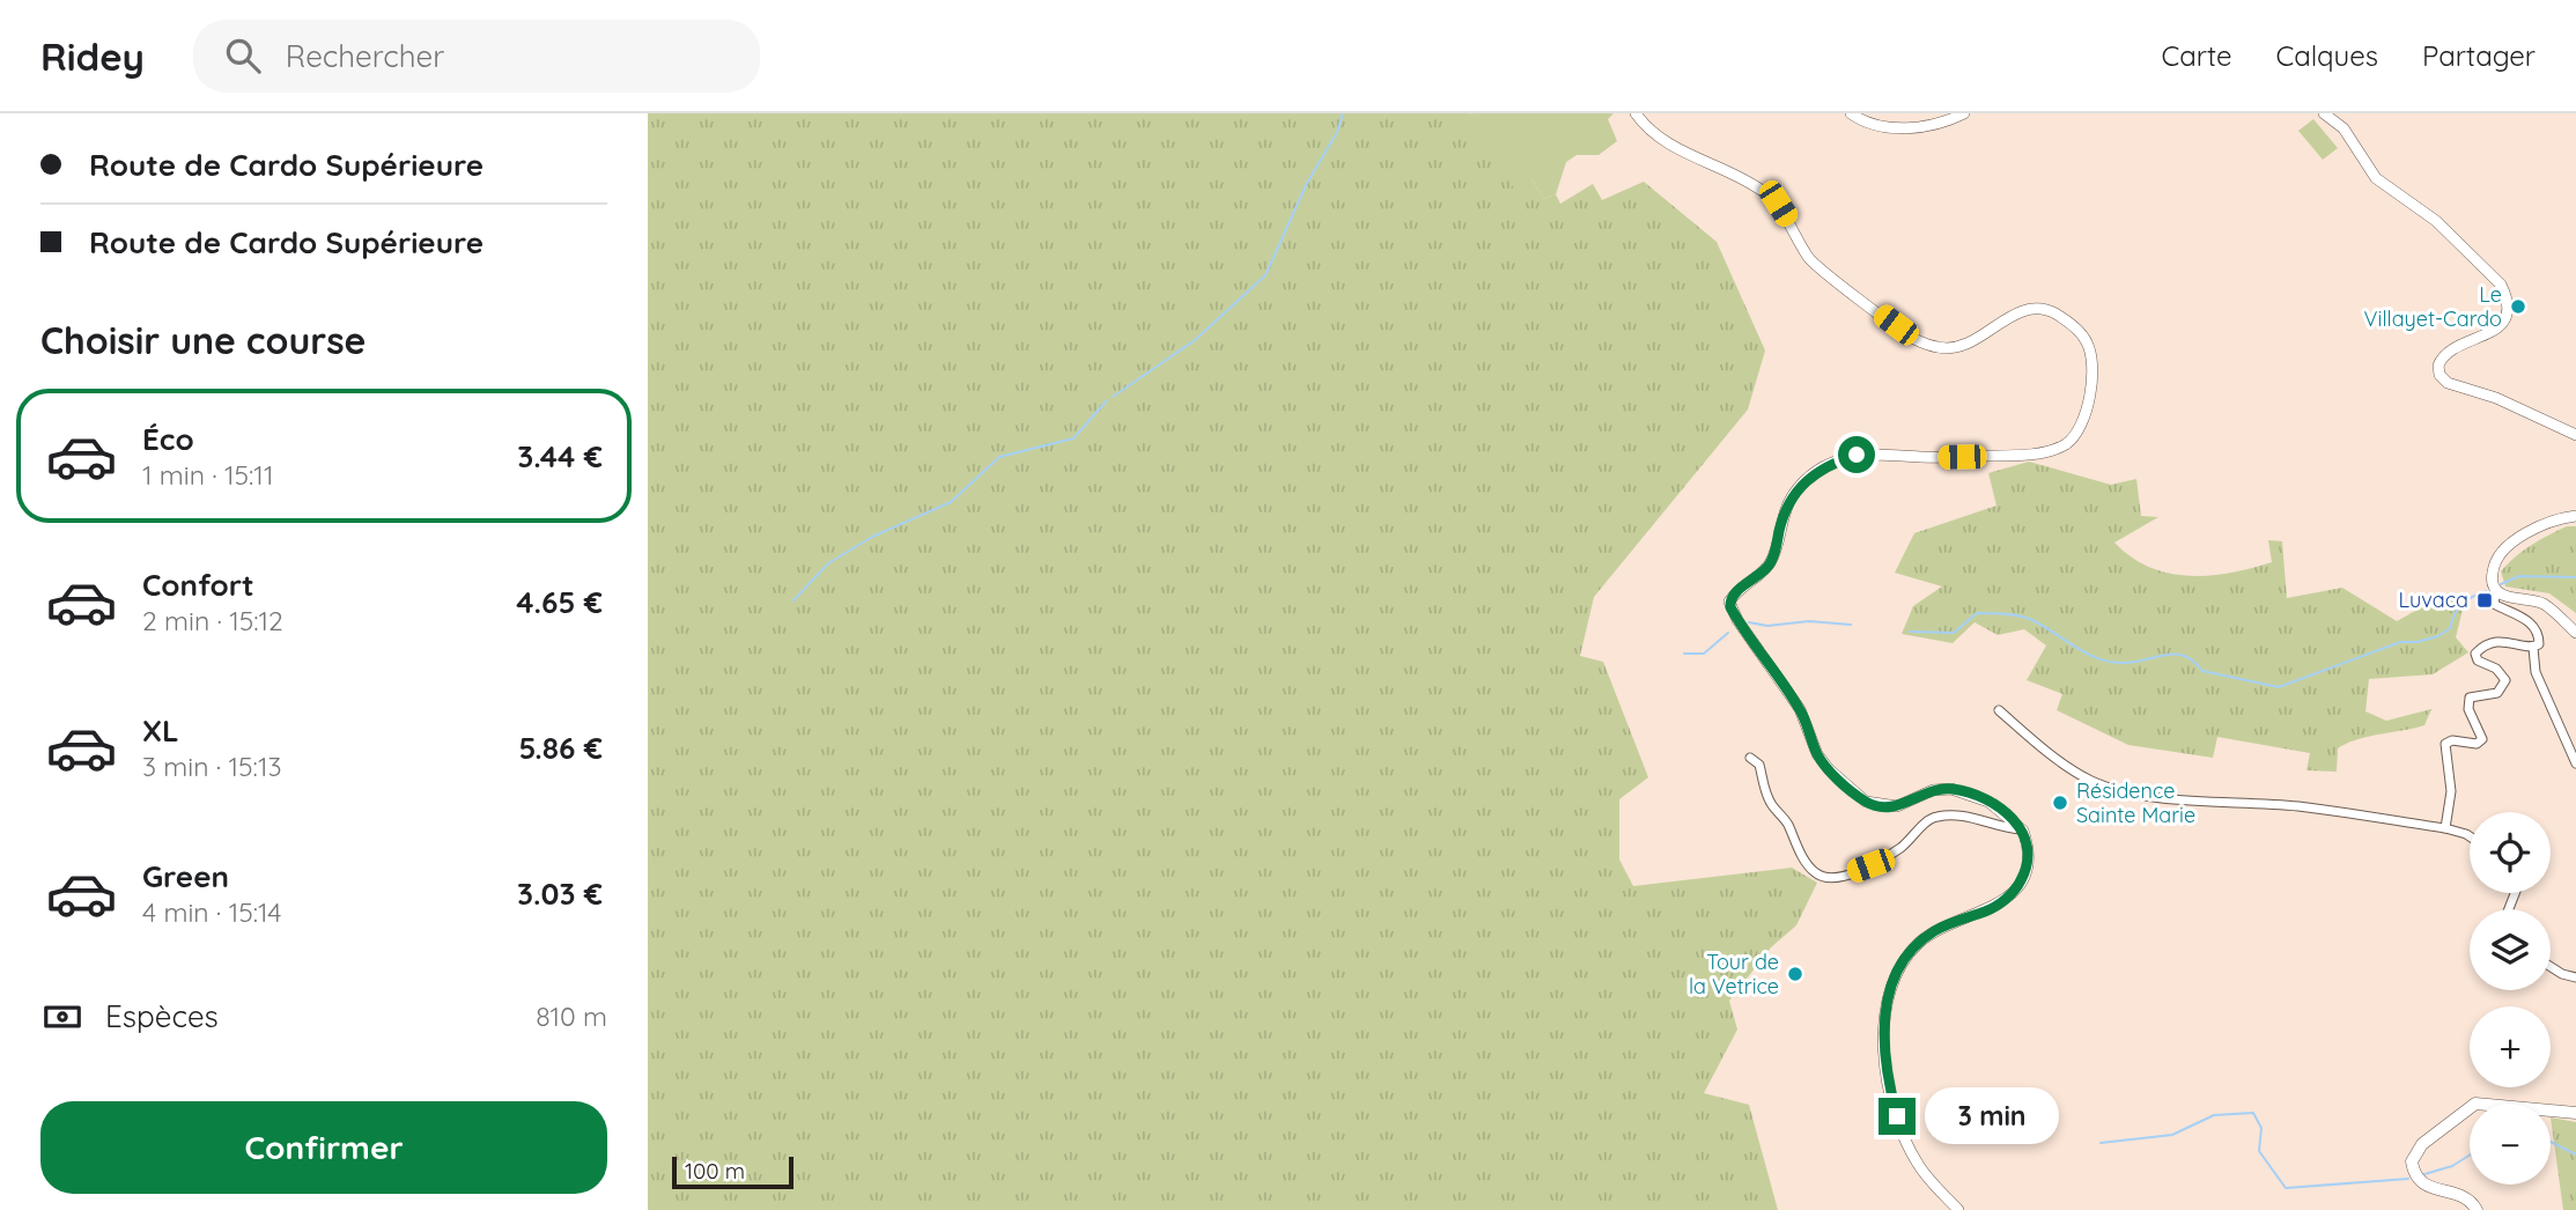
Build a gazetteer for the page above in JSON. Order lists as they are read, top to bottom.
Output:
{
  "places": {
    "other": ["Le Villayet-Cardo", "Résidence Sainte Marie", "Tour de la Vetrice"],
    "transit": ["Luvaca"]
  },
  "scale_bar": "100 m",
  "page": {
    "header": "Ridey",
    "search": "Rechercher",
    "nav": ["Carte", "Calques", "Partager"],
    "banner": ["Route de Cardo Supérieure", "Route de Cardo Supérieure"],
    "heading": "Choisir une course",
    "list": [
      {
        "name": "Éco",
        "note": "1 min · 15:11",
        "value": "3.44 €"
      },
      {
        "name": "Confort",
        "note": "2 min · 15:12",
        "value": "4.65 €"
      },
      {
        "name": "XL",
        "note": "3 min · 15:13",
        "value": "5.86 €"
      },
      {
        "name": "Green",
        "note": "4 min · 15:14",
        "value": "3.03 €"
      }
    ],
    "map_buttons": ["+", "−"],
    "pay": ["Espèces", "810 m"],
    "buttons": "Confirmer",
    "bubble": "3 min",
    "scale": "100 m"
  }
}
